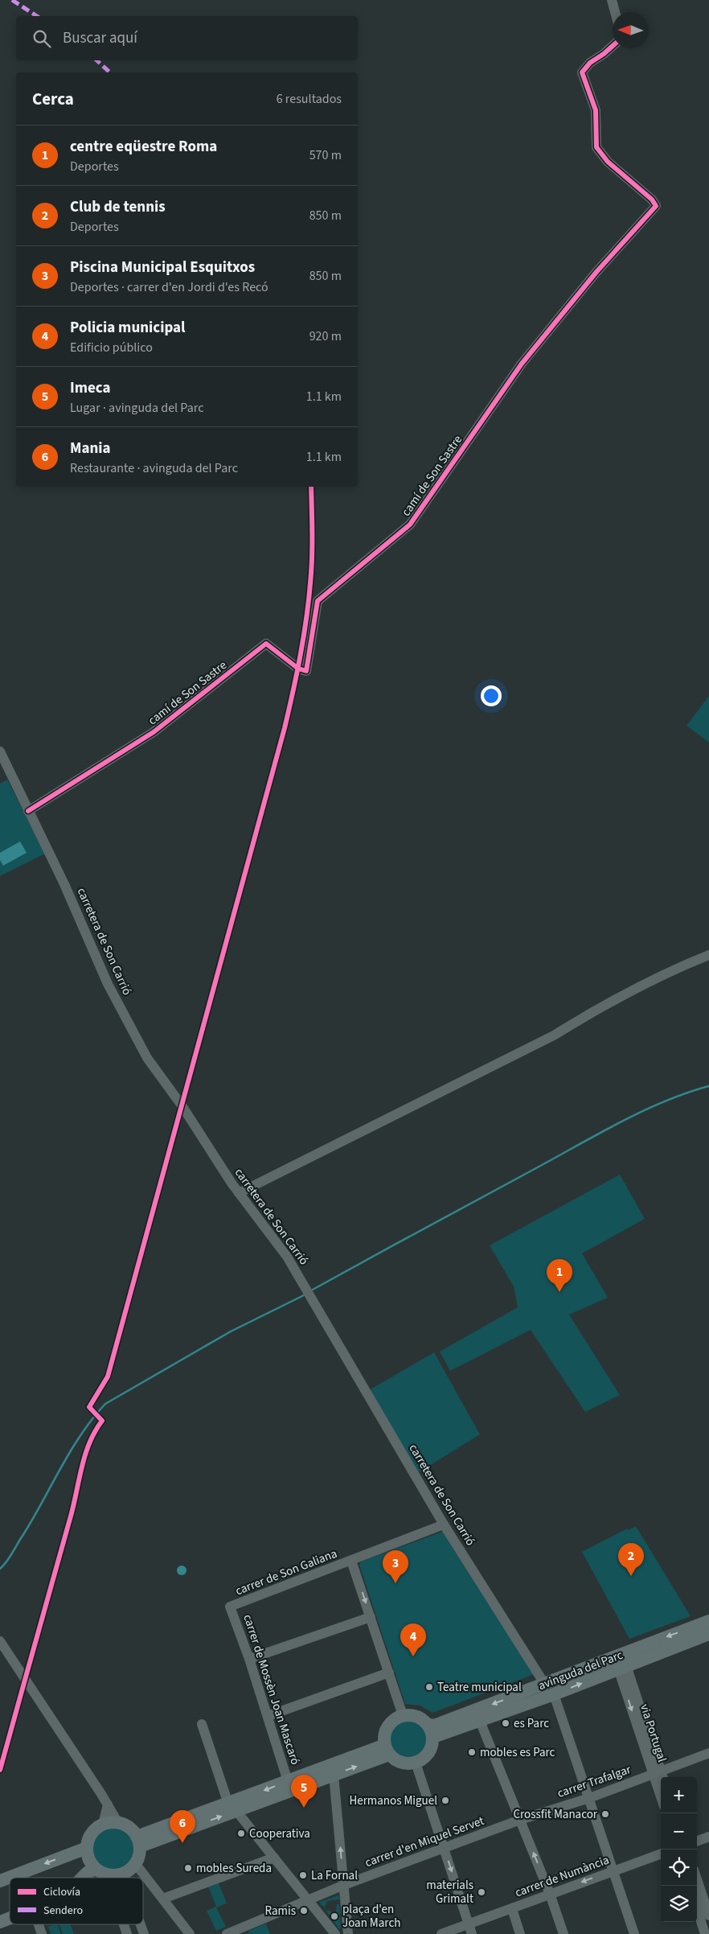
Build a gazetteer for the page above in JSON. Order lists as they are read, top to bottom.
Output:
{
  "streets": {
    "main road": ["avinguda del Parc"],
    "street": [
      "camí de Son Sastre",
      "carretera de Son Carrió",
      "carrer de Son Galiana",
      "carrer de Mossèn Joan Mascaró",
      "via Portugal",
      "carrer Trafalgar",
      "carrer d'en Miquel Servet",
      "carrer de Numància"
    ]
  },
  "crossings": [
    ["camí de Son Sastre", "carretera de Son Carrió"],
    ["carretera de Son Carrió", "carrer de Son Galiana"],
    ["carretera de Son Carrió", "avinguda del Parc"],
    ["carrer de Son Galiana", "carrer de Mossèn Joan Mascaró"],
    ["avinguda del Parc", "via Portugal"],
    ["via Portugal", "carrer Trafalgar"],
    ["carrer Trafalgar", "carrer d'en Miquel Servet"]
  ],
  "places": [
    "Teatre municipal",
    "es Parc",
    "mobles es Parc",
    "Hermanos Miguel",
    "Crossfit Manacor",
    "Cooperativa",
    "mobles Sureda",
    "La Fornal",
    "materials Grimalt",
    "Ramis",
    "plaça d'en Joan March"
  ],
  "legend": ["Ciclovía", "Sendero"],
  "north": "left",
  "page": {
    "search": "Buscar aquí",
    "heading": ["Cerca", "6 resultados"],
    "list": [
      {
        "mark": "1",
        "name": "centre eqüestre Roma",
        "note": "Deportes",
        "value": "570 m"
      },
      {
        "mark": "2",
        "name": "Club de tennis",
        "note": "Deportes",
        "value": "850 m"
      },
      {
        "mark": "3",
        "name": "Piscina Municipal Esquitxos",
        "note": "Deportes · carrer d'en Jordi d'es Recó",
        "value": "850 m"
      },
      {
        "mark": "4",
        "name": "Policia municipal",
        "note": "Edificio público",
        "value": "920 m"
      },
      {
        "mark": "5",
        "name": "Imeca",
        "note": "Lugar · avinguda del Parc",
        "value": "1.1 km"
      },
      {
        "mark": "6",
        "name": "Mania",
        "note": "Restaurante · avinguda del Parc",
        "value": "1.1 km"
      }
    ],
    "pins": [
      "1",
      "2",
      "3",
      "4",
      "5",
      "6"
    ],
    "map_buttons": ["+", "−"]
  }
}
